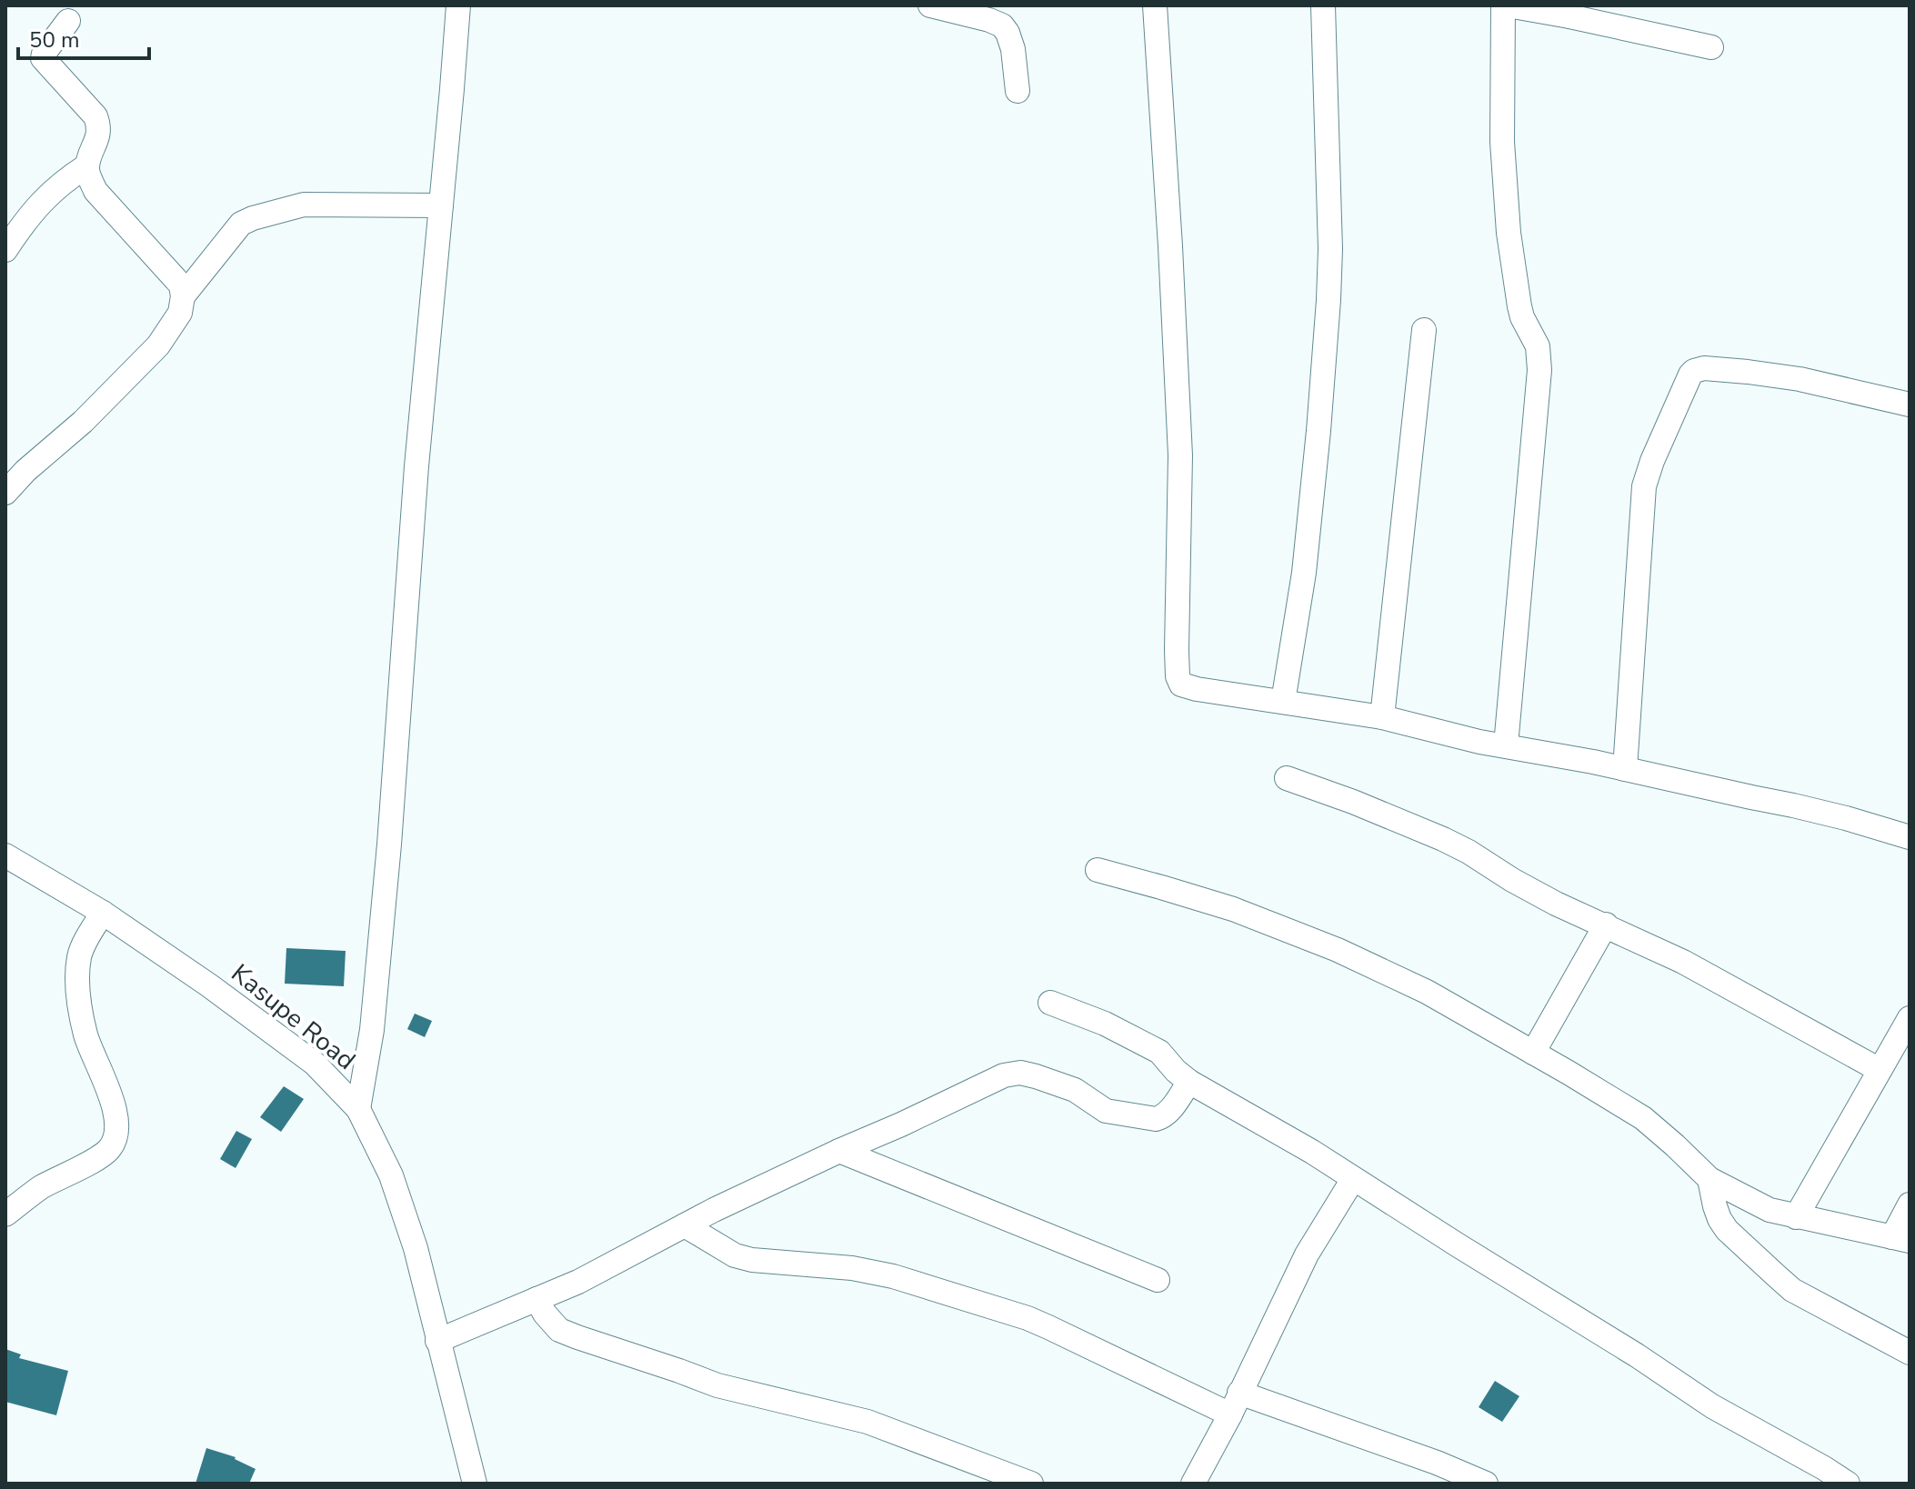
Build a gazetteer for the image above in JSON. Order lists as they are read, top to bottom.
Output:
{
  "streets": {
    "street": ["Kasupe Road"]
  },
  "scale_bar": "50 m"
}
